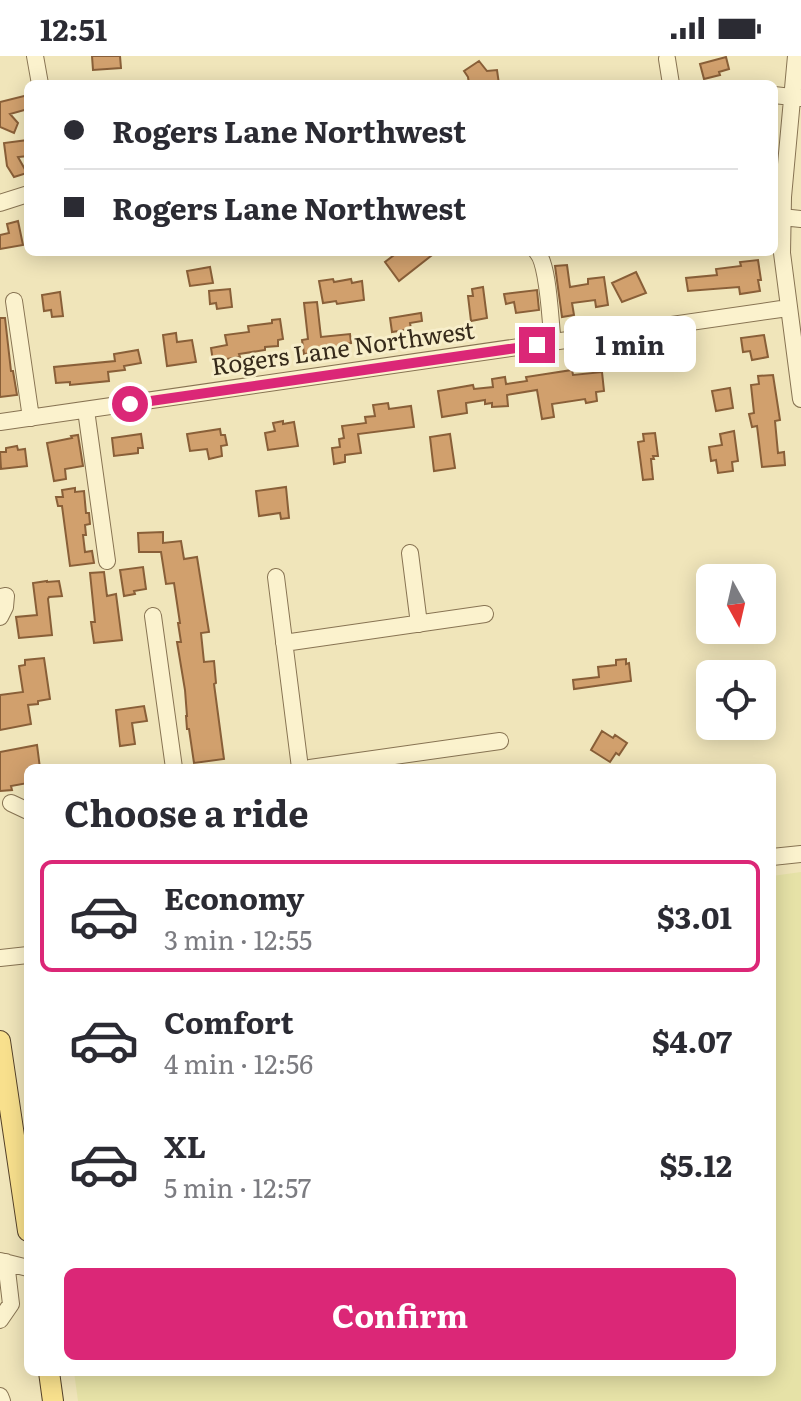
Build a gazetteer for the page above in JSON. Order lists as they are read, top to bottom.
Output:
{
  "streets": {
    "street": ["Rogers Lane Northwest"]
  },
  "north": "bottom",
  "page": {
    "status": "12:51",
    "banner": ["Rogers Lane Northwest", "Rogers Lane Northwest"],
    "bubble": "1 min",
    "heading": "Choose a ride",
    "list": [
      {
        "name": "Economy",
        "note": "3 min · 12:55",
        "value": "$3.01"
      },
      {
        "name": "Comfort",
        "note": "4 min · 12:56",
        "value": "$4.07"
      },
      {
        "name": "XL",
        "note": "5 min · 12:57",
        "value": "$5.12"
      }
    ],
    "buttons": "Confirm"
  }
}
